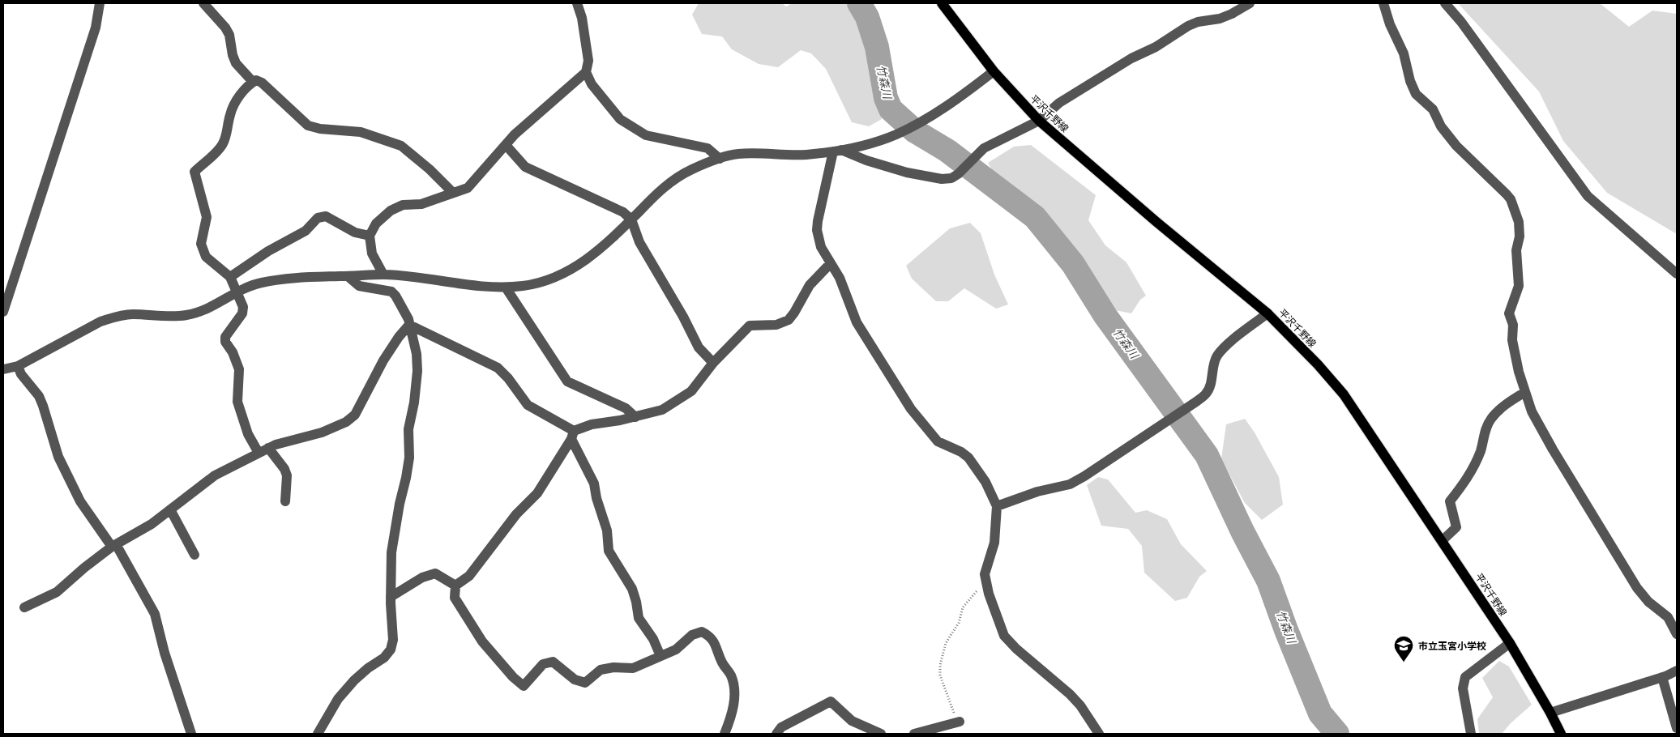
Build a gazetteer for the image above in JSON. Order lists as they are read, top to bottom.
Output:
{
  "streets": {
    "main road": ["平沢千野線"]
  },
  "water": ["竹森川"],
  "places": {
    "school or university": ["市立玉宮小学校"]
  }
}
